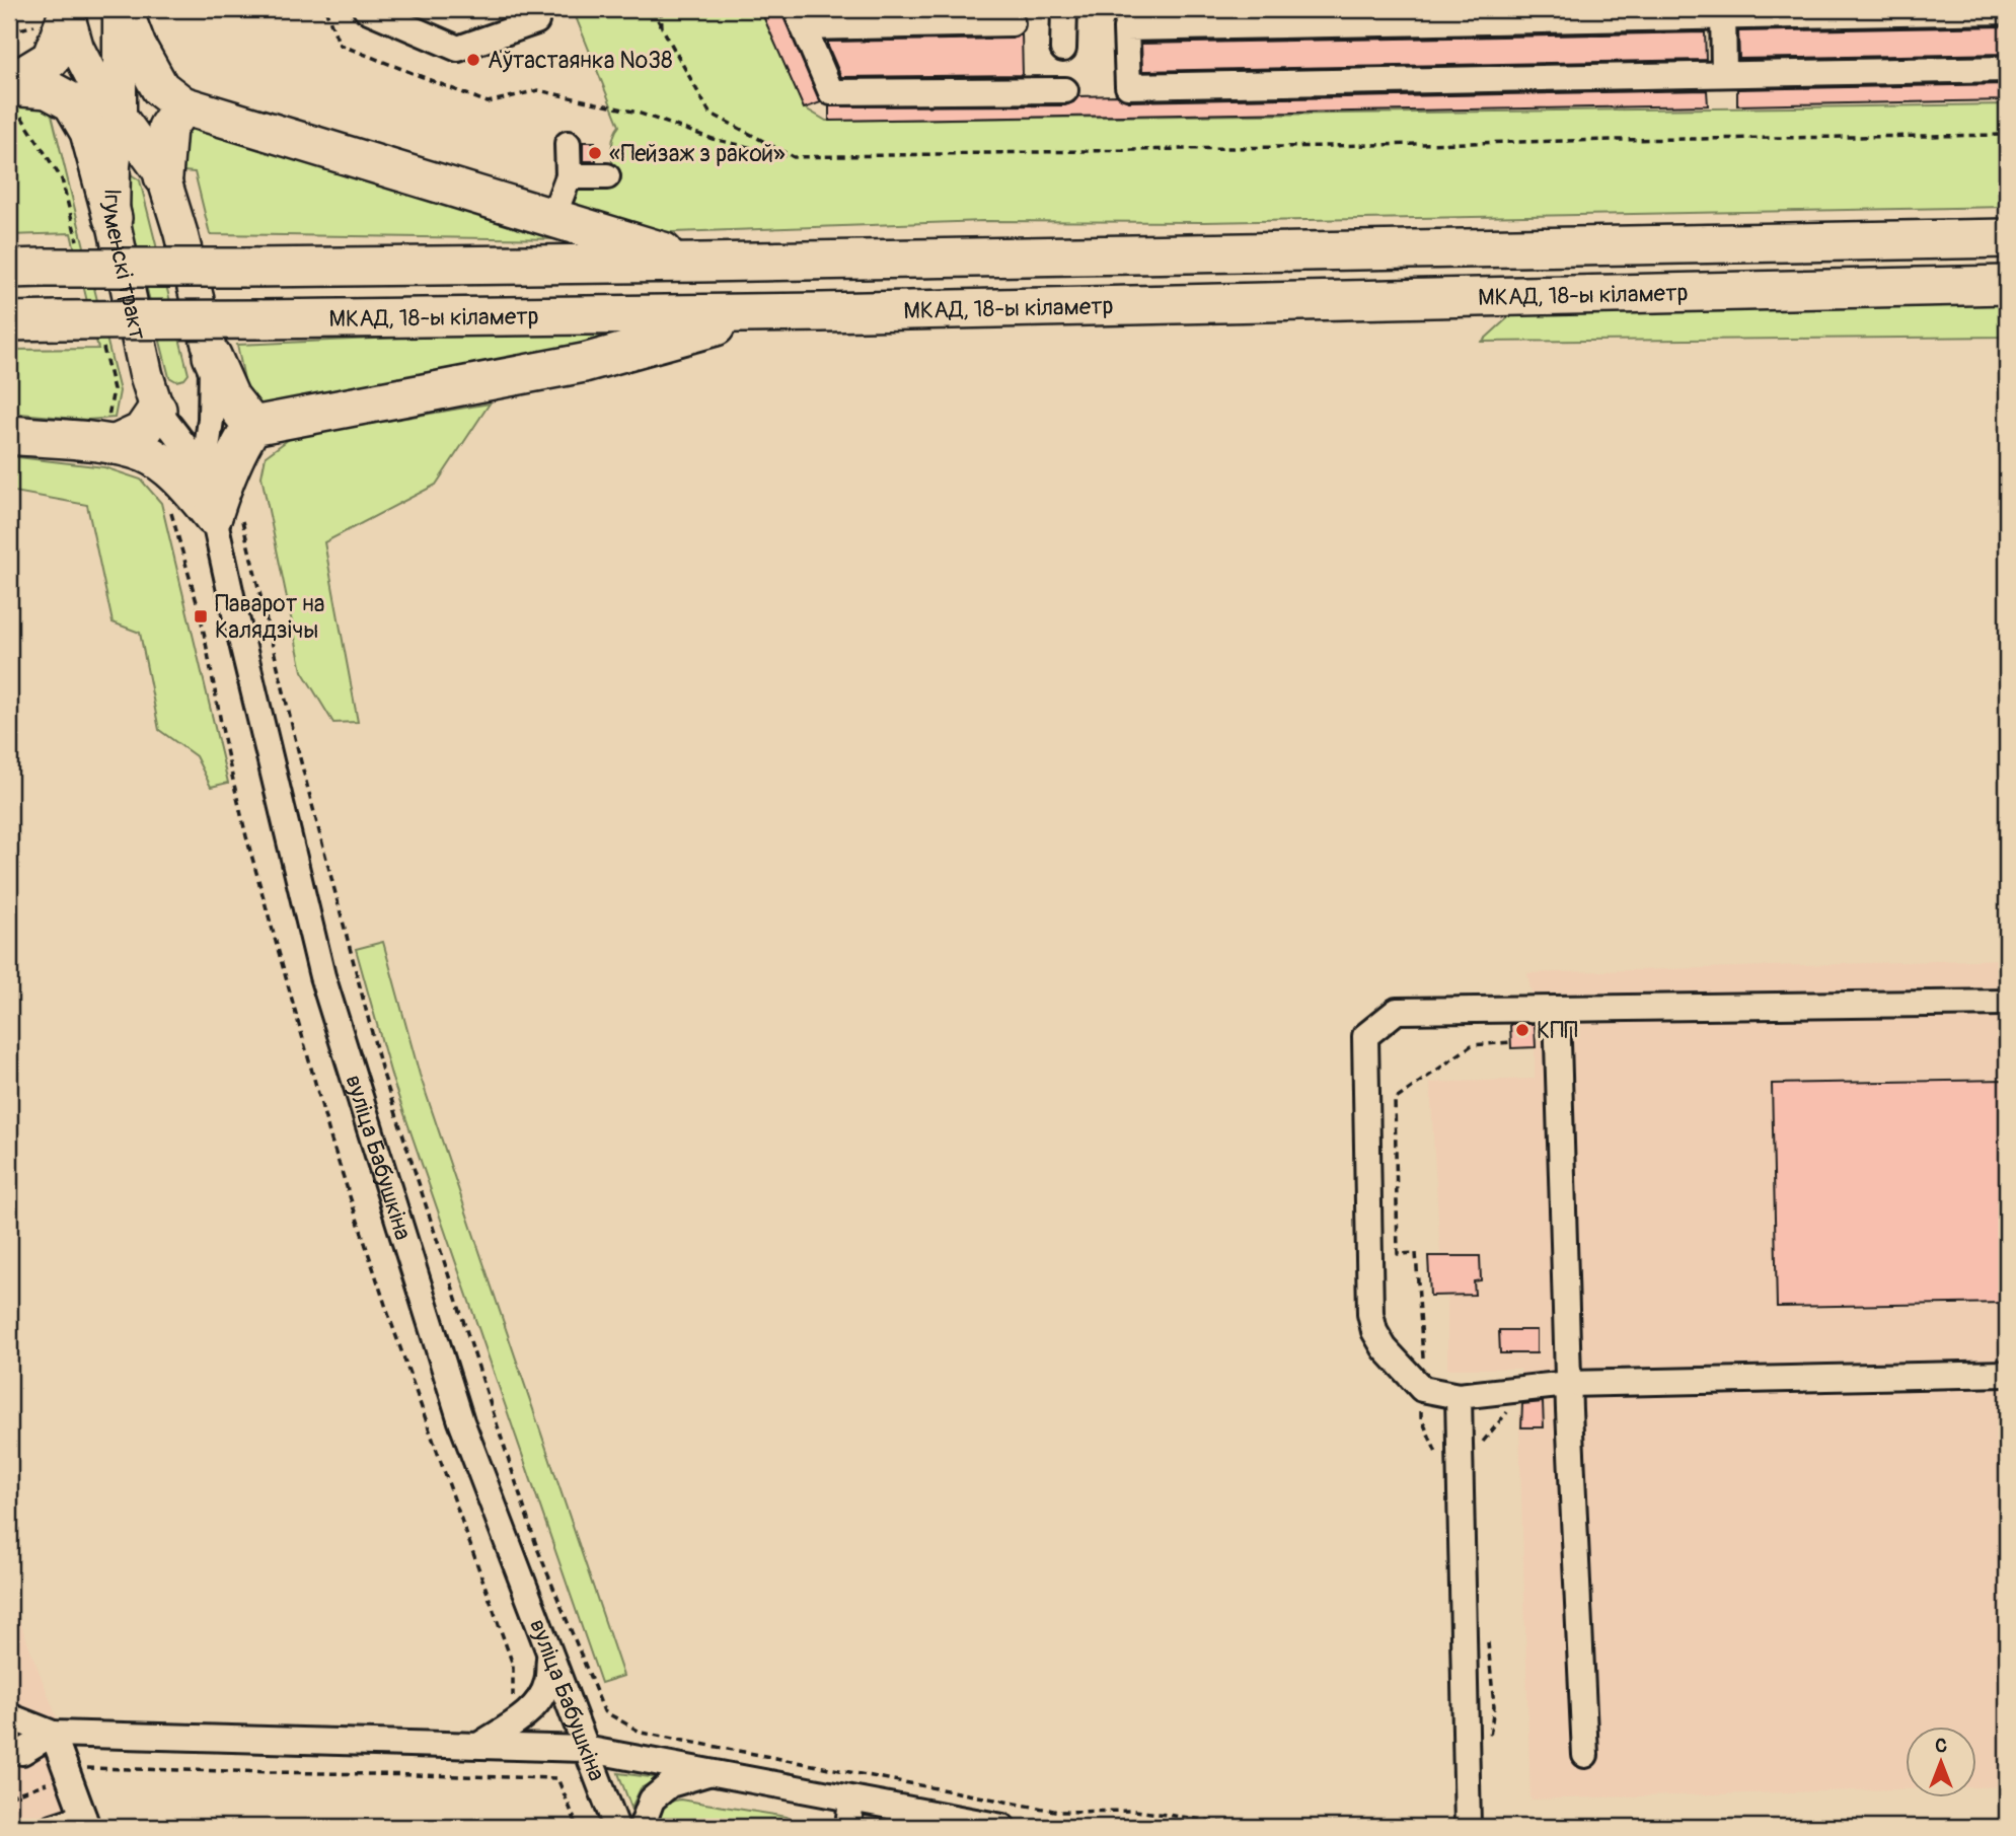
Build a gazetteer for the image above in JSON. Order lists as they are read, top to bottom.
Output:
{
  "streets": {
    "highway": ["МКАД, 18-ы кіламетр"],
    "main road": ["Ігуменскі тракт"],
    "street": ["вуліца Бабушкіна"]
  },
  "crossings": [
    ["Ігуменскі тракт", "вуліца Бабушкіна"]
  ],
  "places": {
    "other": ["Аўтастаянка №38", "«Пейзаж з ракой»", "КПП"],
    "transit": ["Паварот на Калядзічы"]
  },
  "north": "top"
}
